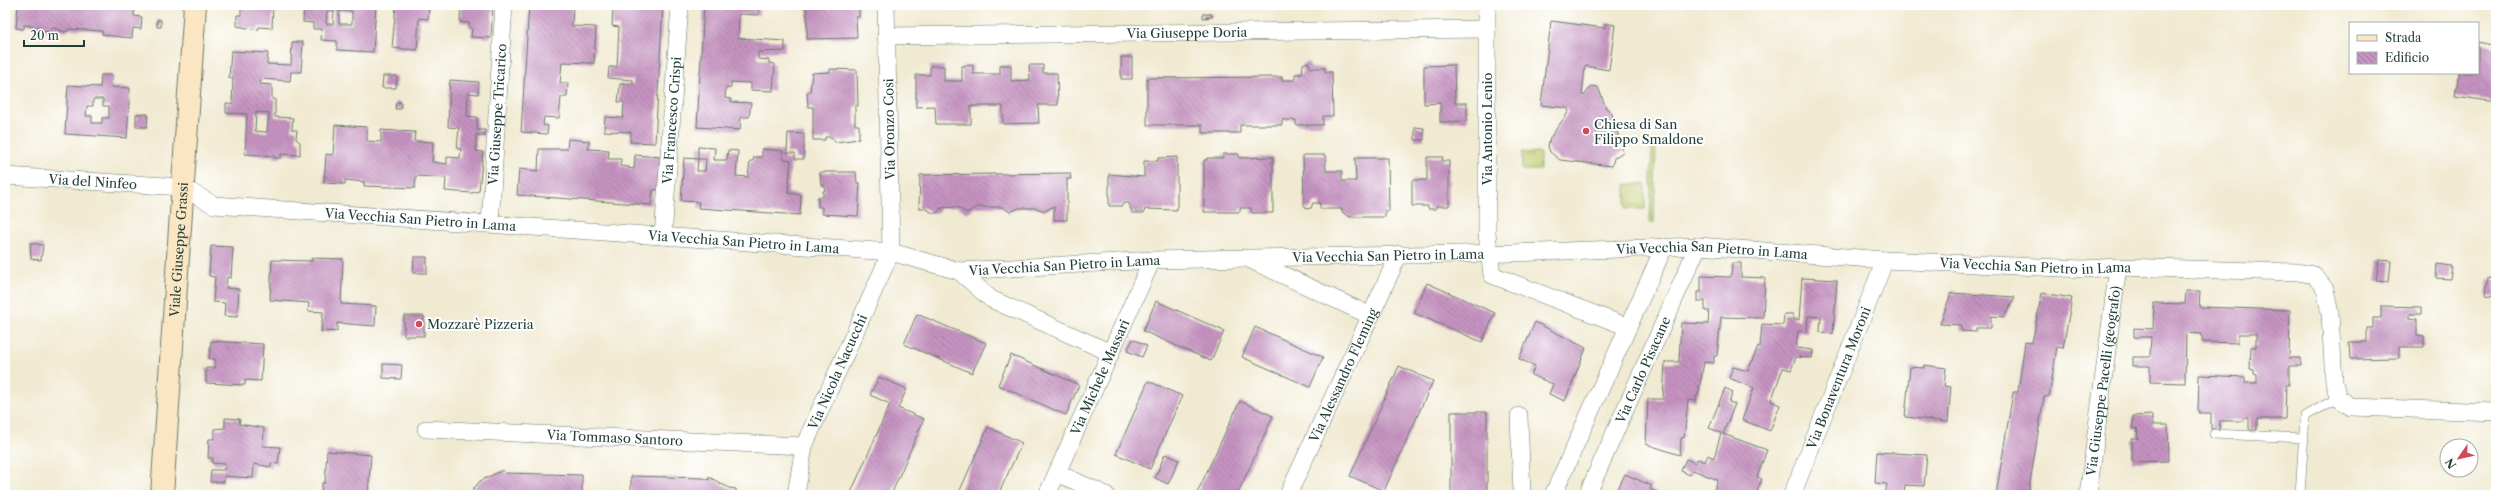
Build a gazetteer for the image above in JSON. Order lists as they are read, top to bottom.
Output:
{
  "streets": {
    "main road": ["Viale Giuseppe Grassi"],
    "street": [
      "Via Giuseppe Doria",
      "Via Giuseppe Tricarico",
      "Via Francesco Crispi",
      "Via Oronzo Cosi",
      "Via Antonio Lenio",
      "Via del Ninfeo",
      "Via Vecchia San Pietro in Lama",
      "Via Carlo Pisacane",
      "Via Nicola Nacucchi",
      "Via Alessandro Fleming",
      "Via Michele Massari",
      "Via Bonaventura Moroni",
      "Via Giuseppe Pacelli (geografo)",
      "Via Tommaso Santoro"
    ]
  },
  "crossings": [
    ["Via Giuseppe Doria", "Via Oronzo Cosi"],
    ["Via Giuseppe Doria", "Via Antonio Lenio"],
    ["Via Giuseppe Tricarico", "Via Vecchia San Pietro in Lama"],
    ["Via Francesco Crispi", "Via Vecchia San Pietro in Lama"],
    ["Via Oronzo Cosi", "Via Vecchia San Pietro in Lama"],
    ["Via Oronzo Cosi", "Via Nicola Nacucchi"],
    ["Via Antonio Lenio", "Via Vecchia San Pietro in Lama"],
    ["Via del Ninfeo", "Via Vecchia San Pietro in Lama"],
    ["Via del Ninfeo", "Viale Giuseppe Grassi"],
    ["Via Vecchia San Pietro in Lama", "Viale Giuseppe Grassi"],
    ["Via Vecchia San Pietro in Lama", "Via Carlo Pisacane"],
    ["Via Vecchia San Pietro in Lama", "Via Nicola Nacucchi"],
    ["Via Vecchia San Pietro in Lama", "Via Alessandro Fleming"],
    ["Via Vecchia San Pietro in Lama", "Via Michele Massari"],
    ["Via Vecchia San Pietro in Lama", "Via Bonaventura Moroni"],
    ["Via Vecchia San Pietro in Lama", "Via Giuseppe Pacelli (geografo)"],
    ["Via Nicola Nacucchi", "Via Tommaso Santoro"]
  ],
  "places": ["Chiesa di San Filippo Smaldone", "Mozzarè Pizzeria"],
  "legend": ["Strada", "Edificio"],
  "scale_bar": "20 m",
  "north": "bottom left"
}
